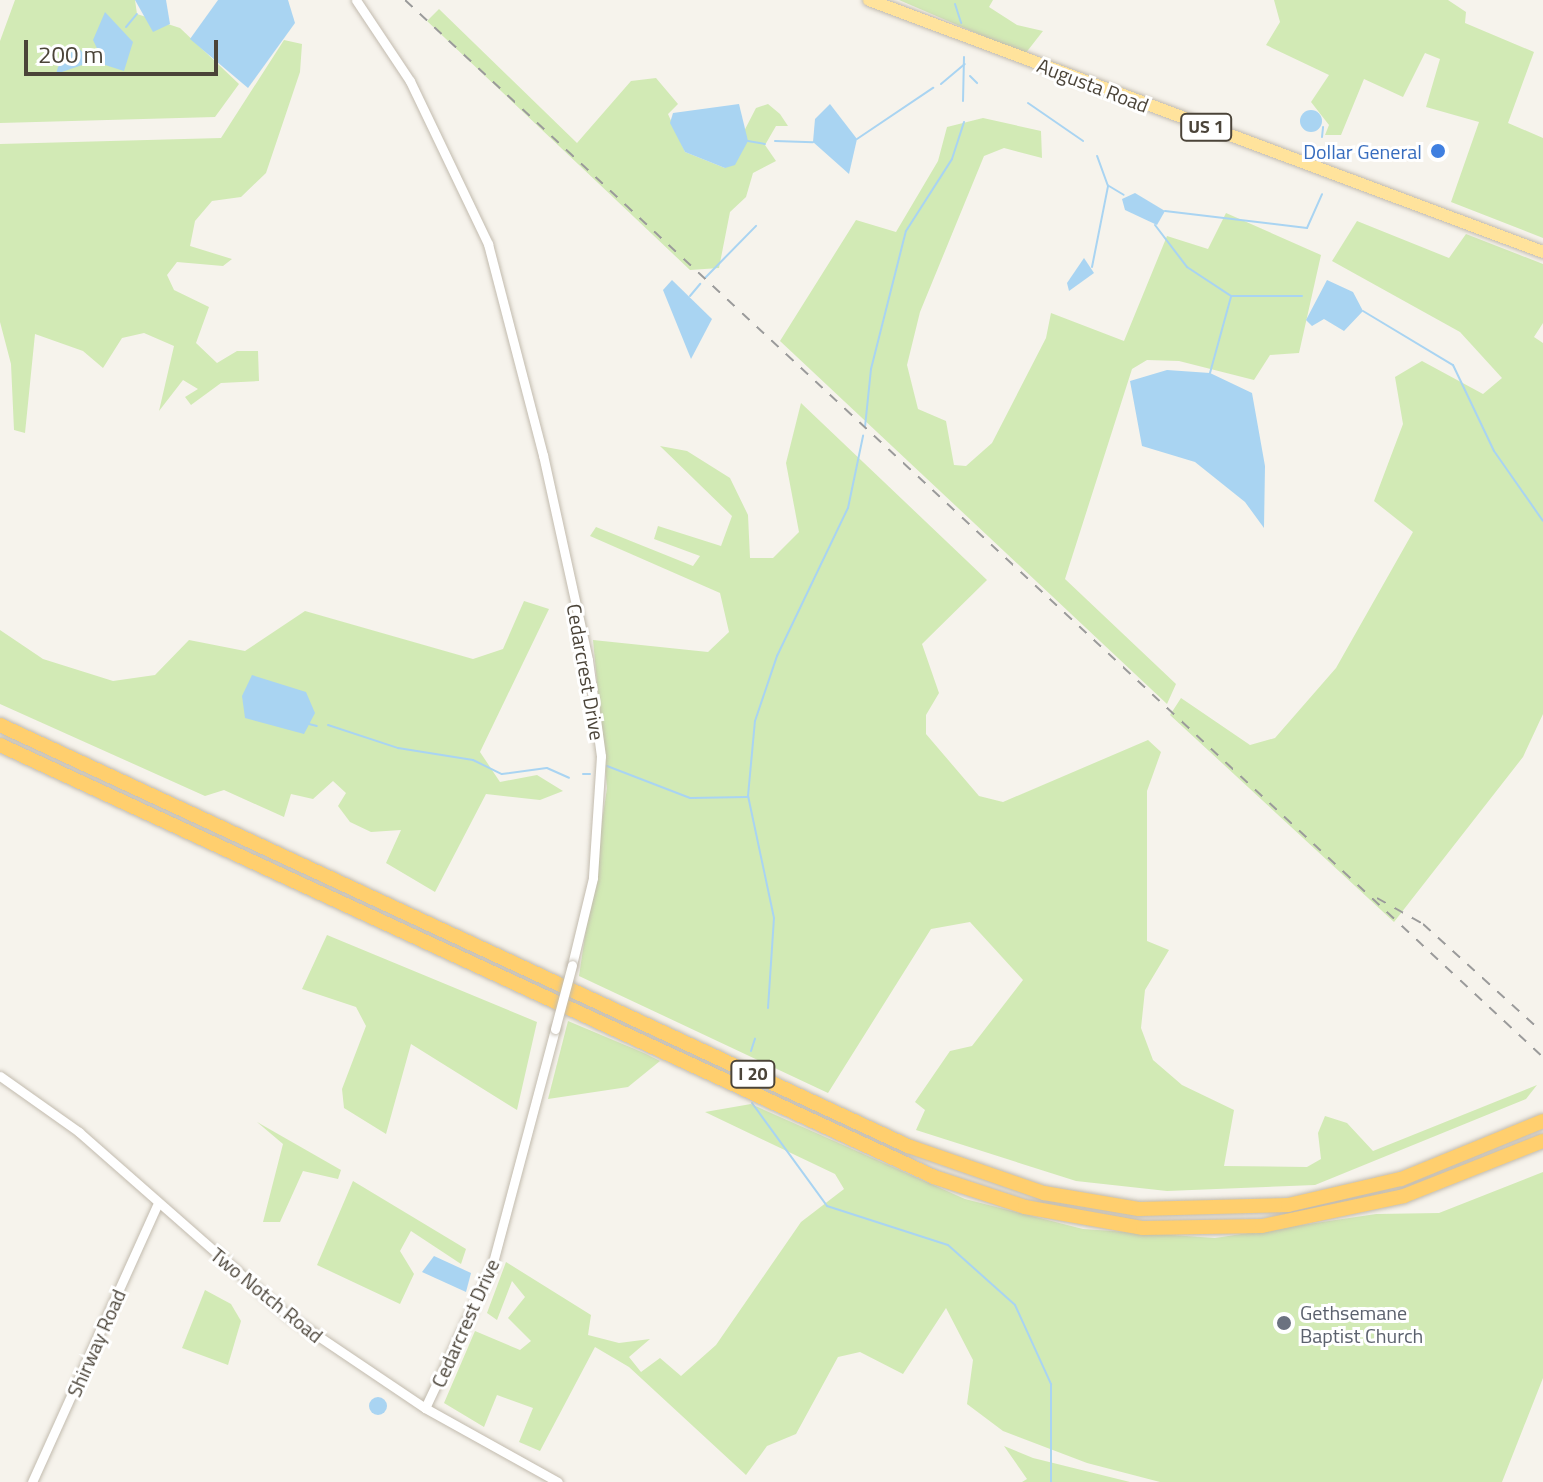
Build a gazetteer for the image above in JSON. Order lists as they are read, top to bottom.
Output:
{
  "streets": {
    "highway": ["I 20"],
    "main road": ["Augusta Road", "US 1"],
    "street": ["Cedarcrest Drive", "Two Notch Road", "Shirway Road"]
  },
  "crossings": [
    ["Cedarcrest Drive", "Two Notch Road"],
    ["Two Notch Road", "Shirway Road"]
  ],
  "places": ["Dollar General", "Gethsemane Baptist Church"],
  "scale_bar": "200 m"
}
